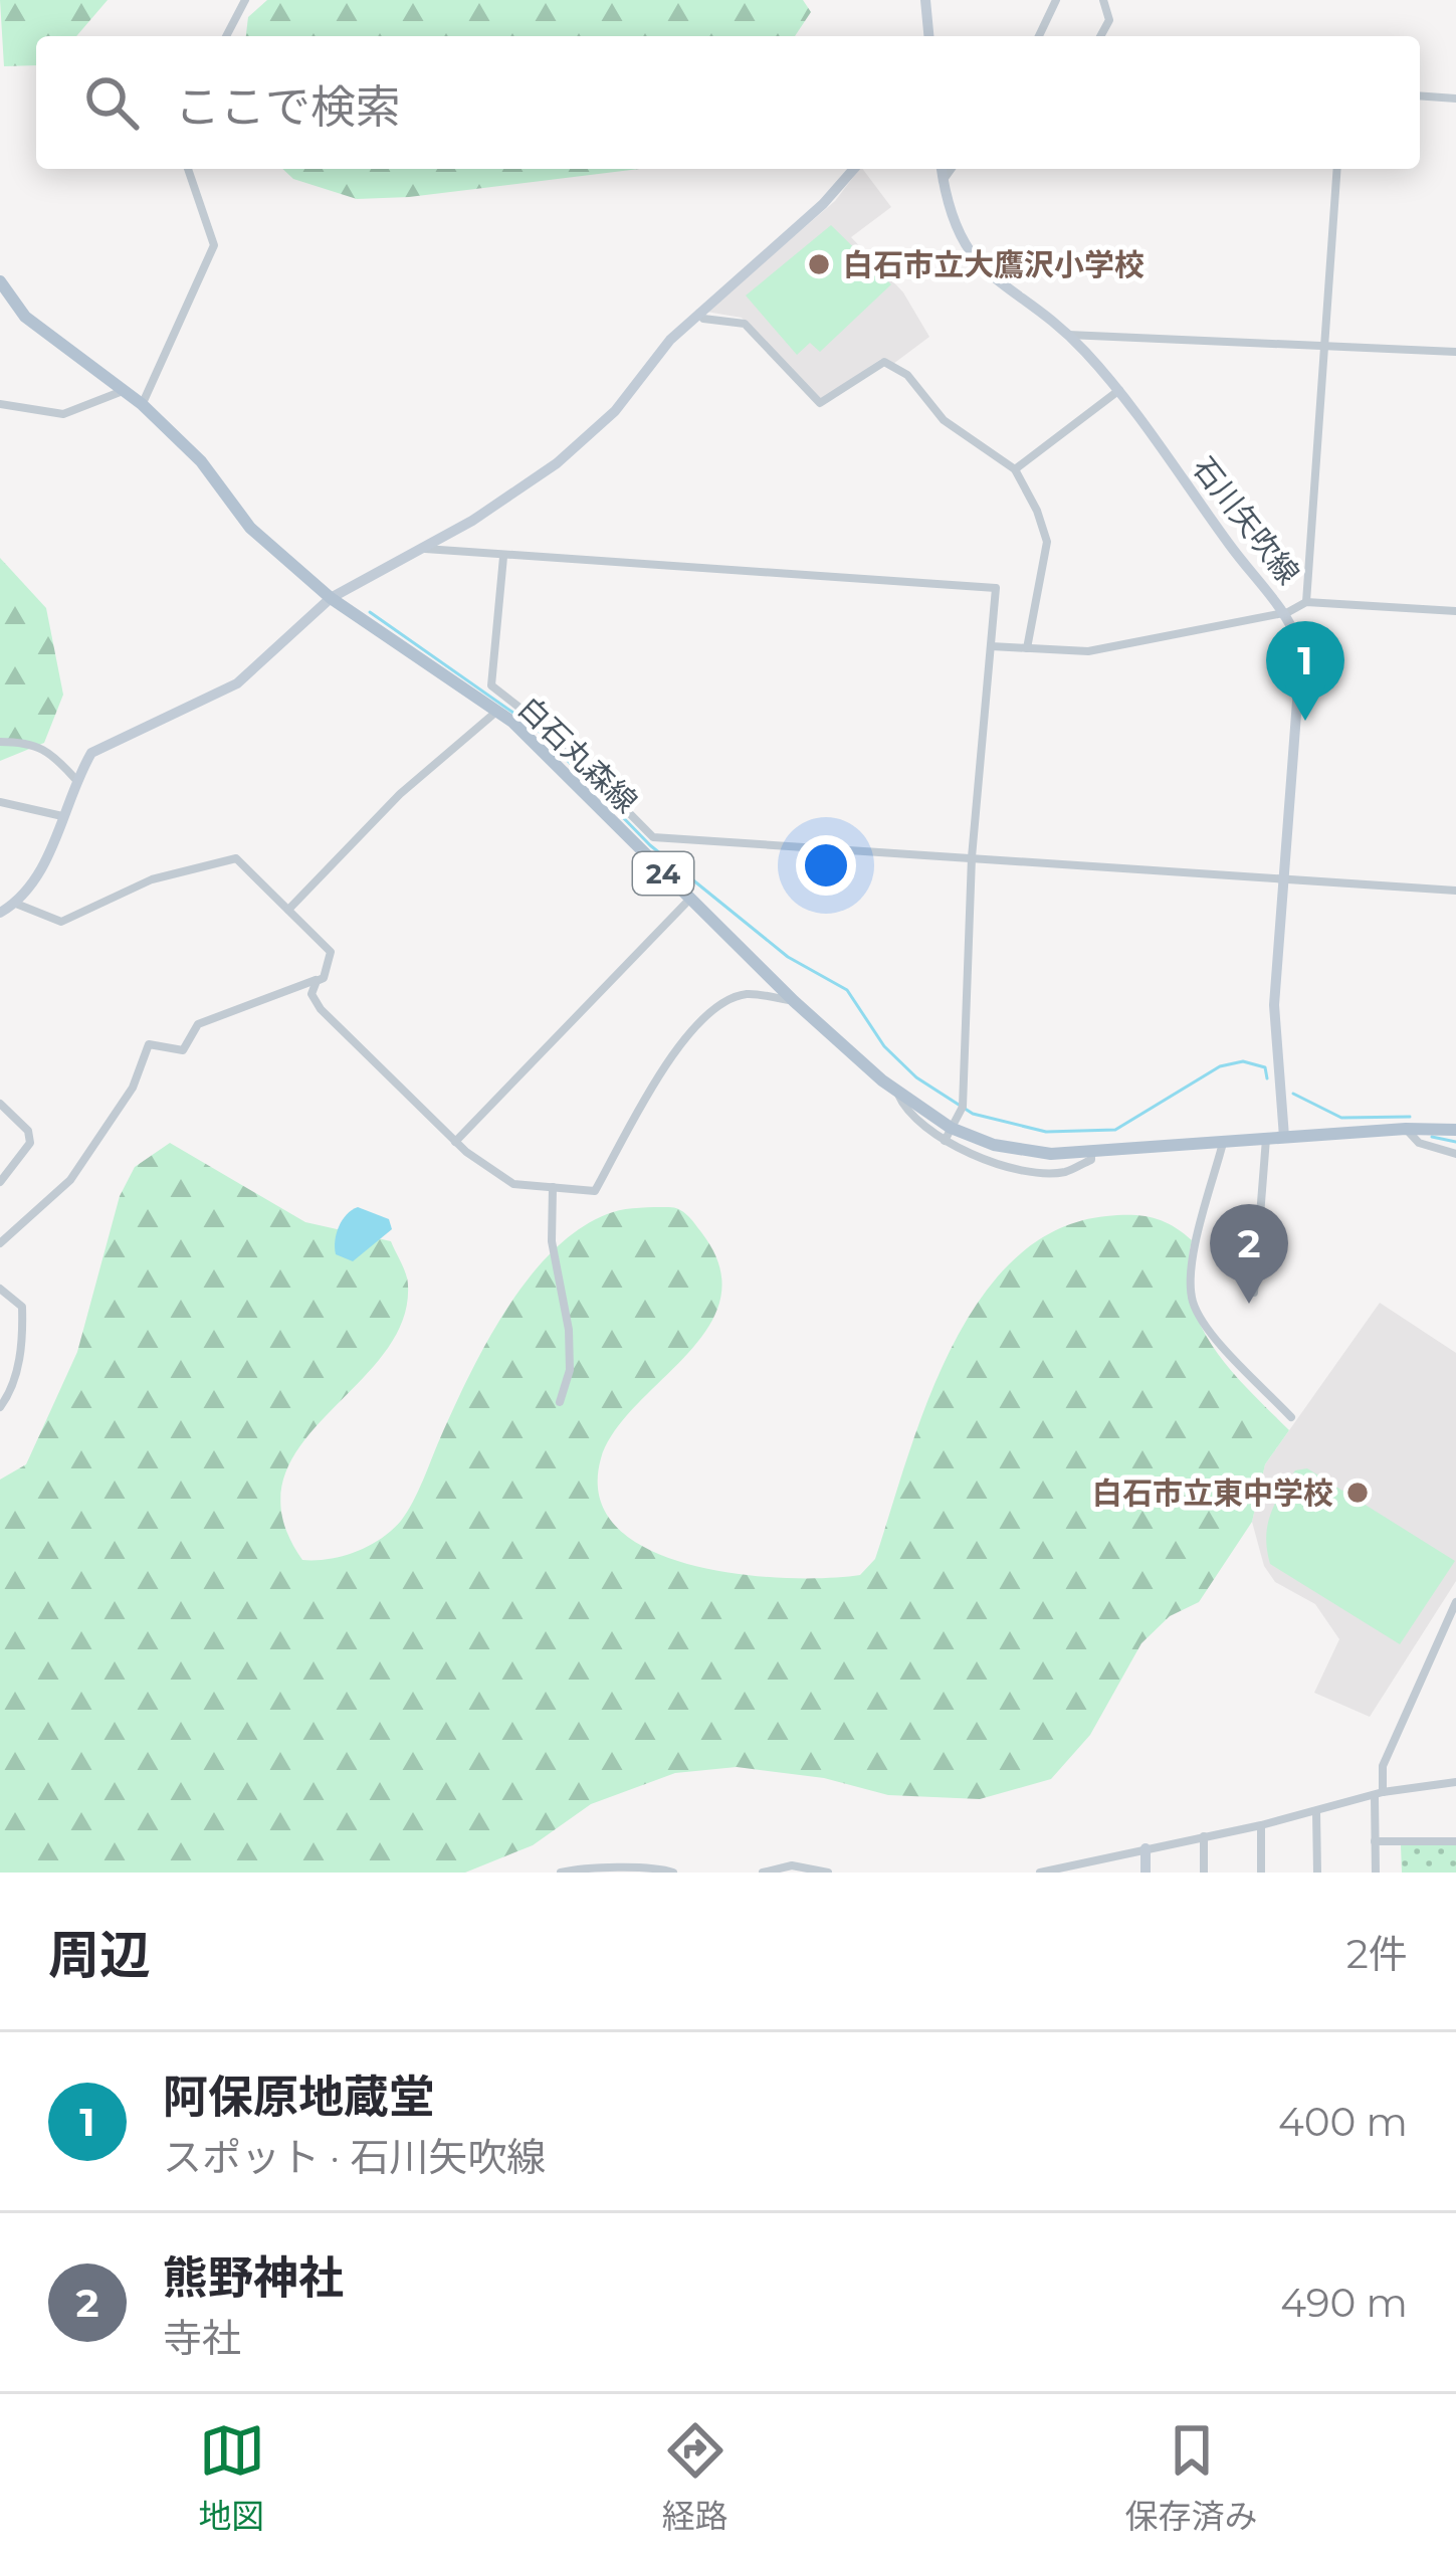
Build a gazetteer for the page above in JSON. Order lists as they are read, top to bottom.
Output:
{
  "streets": {
    "main road": ["白石丸森線", "24"],
    "street": ["石川矢吹線"]
  },
  "crossings": [
    ["石川矢吹線", "白石丸森線"]
  ],
  "places": ["白石市立大鷹沢小学校", "白石市立東中学校"],
  "page": {
    "search": "ここで検索",
    "pins": ["1", "2"],
    "heading": ["周辺", "2件"],
    "list": [
      {
        "mark": "1",
        "name": "阿保原地蔵堂",
        "note": "スポット · 石川矢吹線",
        "value": "400 m"
      },
      {
        "mark": "2",
        "name": "熊野神社",
        "note": "寺社",
        "value": "490 m"
      }
    ],
    "nav": ["地図", "経路", "保存済み"]
  }
}
